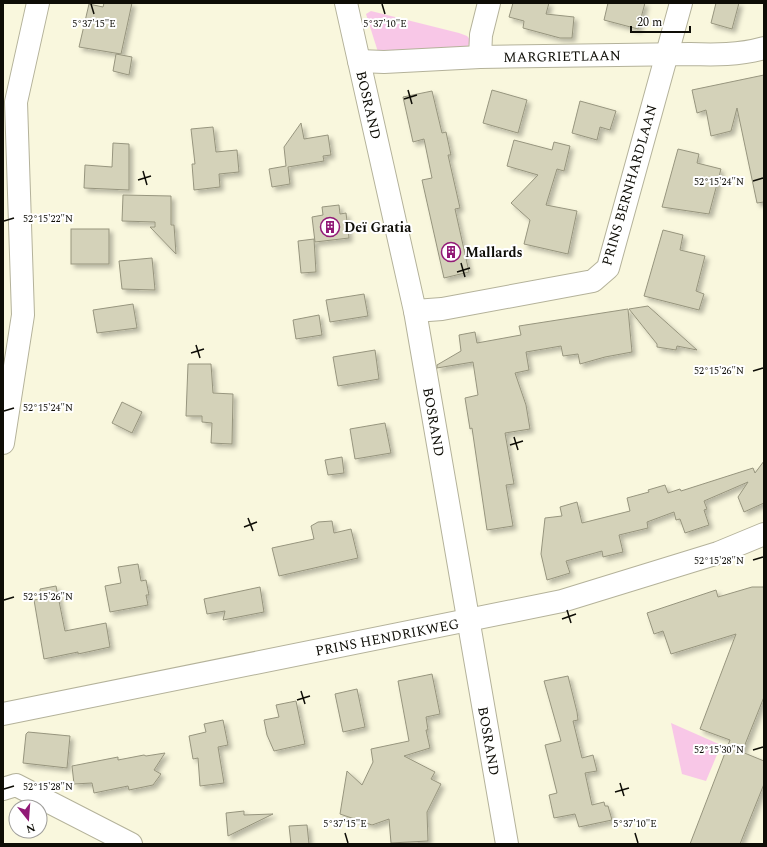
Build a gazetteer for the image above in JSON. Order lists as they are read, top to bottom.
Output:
{
  "streets": {
    "street": [
      "MARGRIETLAAN",
      "BOSRAND",
      "PRINS BERNHARDLAAN",
      "PRINS HENDRIKWEG"
    ]
  },
  "crossings": [
    ["MARGRIETLAAN", "BOSRAND"],
    ["MARGRIETLAAN", "PRINS BERNHARDLAAN"],
    ["BOSRAND", "PRINS BERNHARDLAAN"],
    ["BOSRAND", "PRINS HENDRIKWEG"]
  ],
  "places": {
    "building": ["Deï Gratia", "Mallards"]
  },
  "scale_bar": "20 m",
  "north": "bottom",
  "coordinates": [
    "5°37'15\"E",
    "5°37'10\"E",
    "52°15'24\"N",
    "52°15'22\"N",
    "52°15'26\"N",
    "52°15'28\"N",
    "52°15'30\"N"
  ]
}
